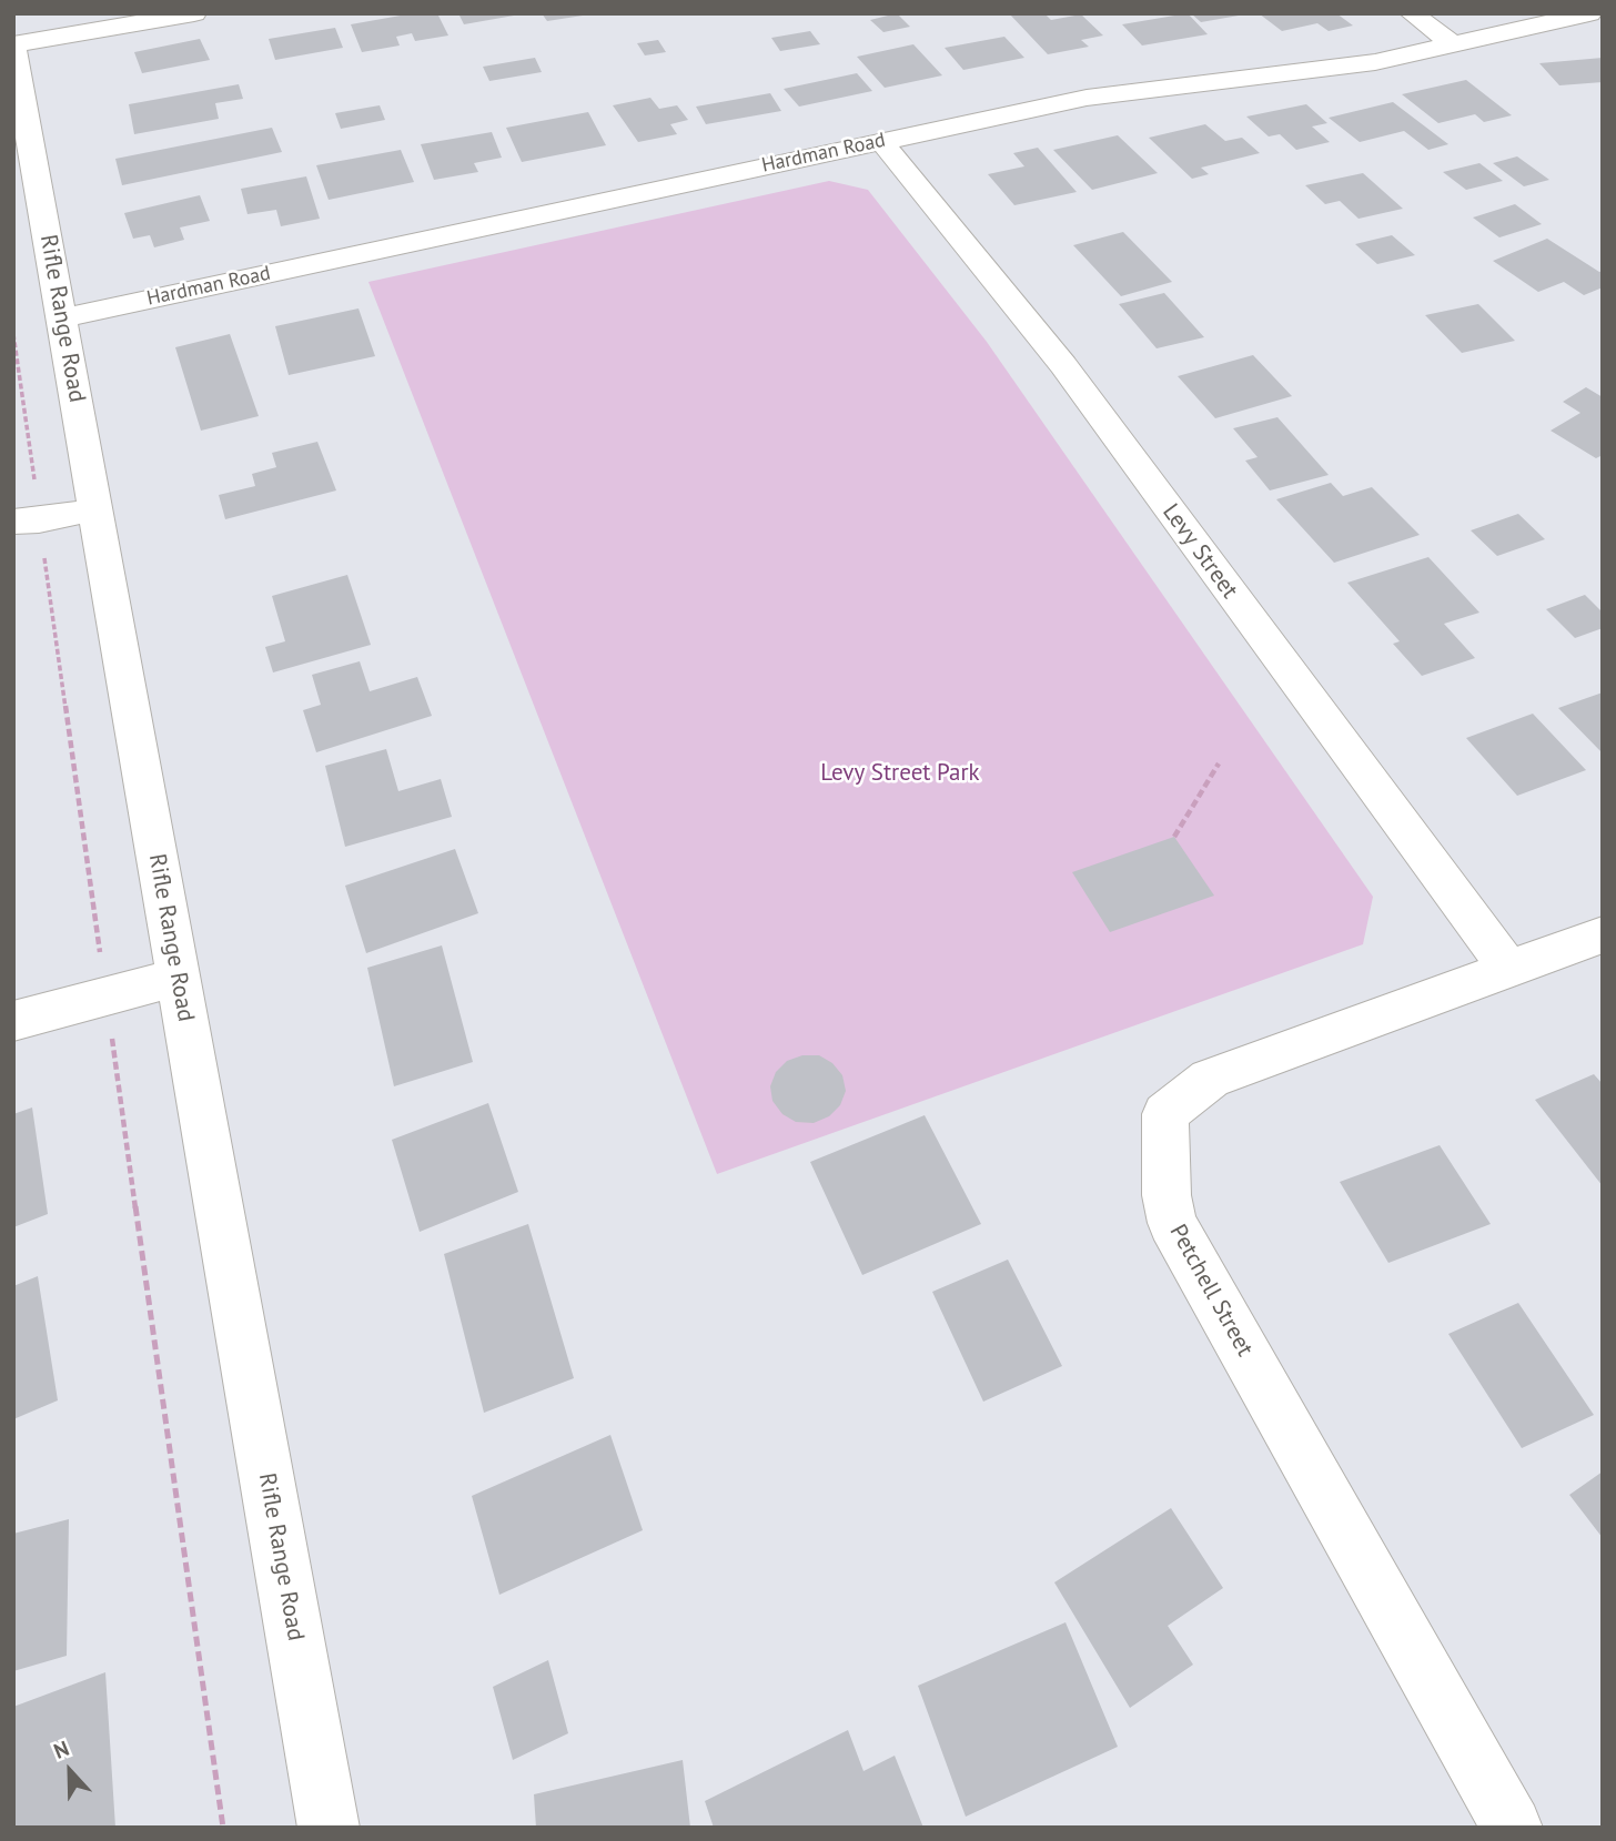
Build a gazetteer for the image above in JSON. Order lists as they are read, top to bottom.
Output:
{
  "streets": {
    "street": [
      "Hardman Road",
      "Rifle Range Road",
      "Levy Street",
      "Petchell Street"
    ]
  },
  "crossings": [
    ["Hardman Road", "Rifle Range Road"],
    ["Hardman Road", "Levy Street"],
    ["Levy Street", "Petchell Street"]
  ],
  "parks": ["Levy Street Park"],
  "north": "top"
}
